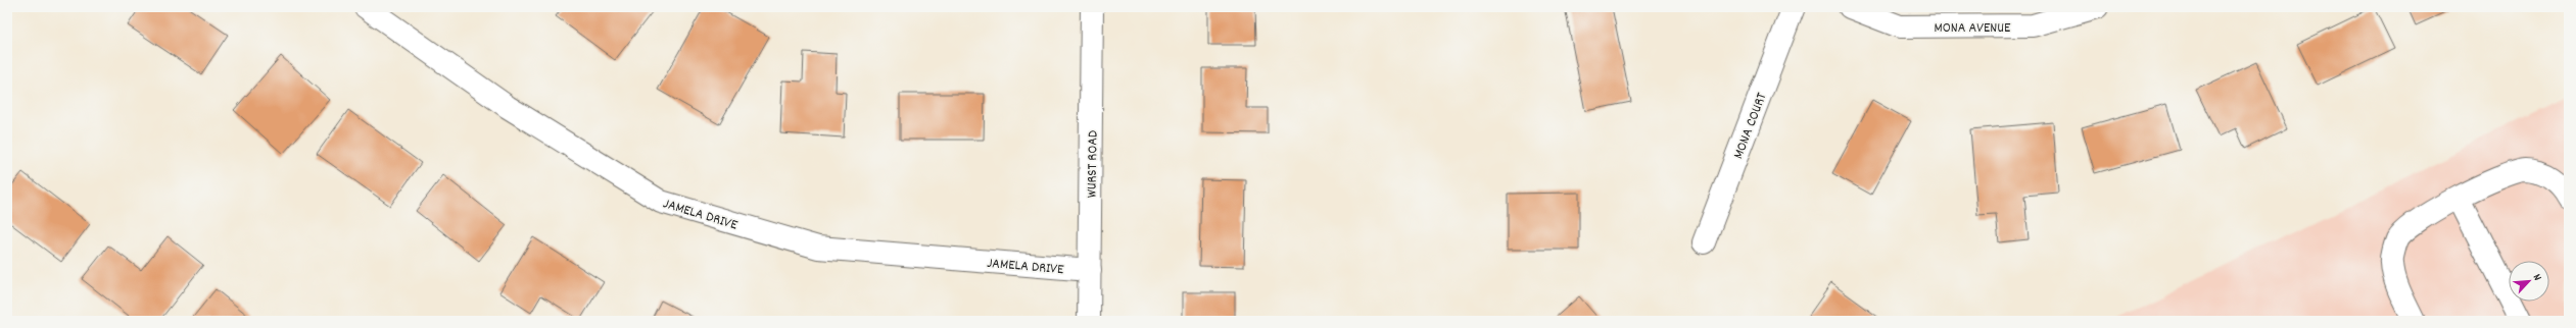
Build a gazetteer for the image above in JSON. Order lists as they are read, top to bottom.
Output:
{
  "streets": {
    "street": [
      "MONA AVENUE",
      "MONA COURT",
      "WURST ROAD",
      "JAMELA DRIVE"
    ]
  },
  "crossings": [
    ["WURST ROAD", "JAMELA DRIVE"]
  ],
  "north": "top right"
}
